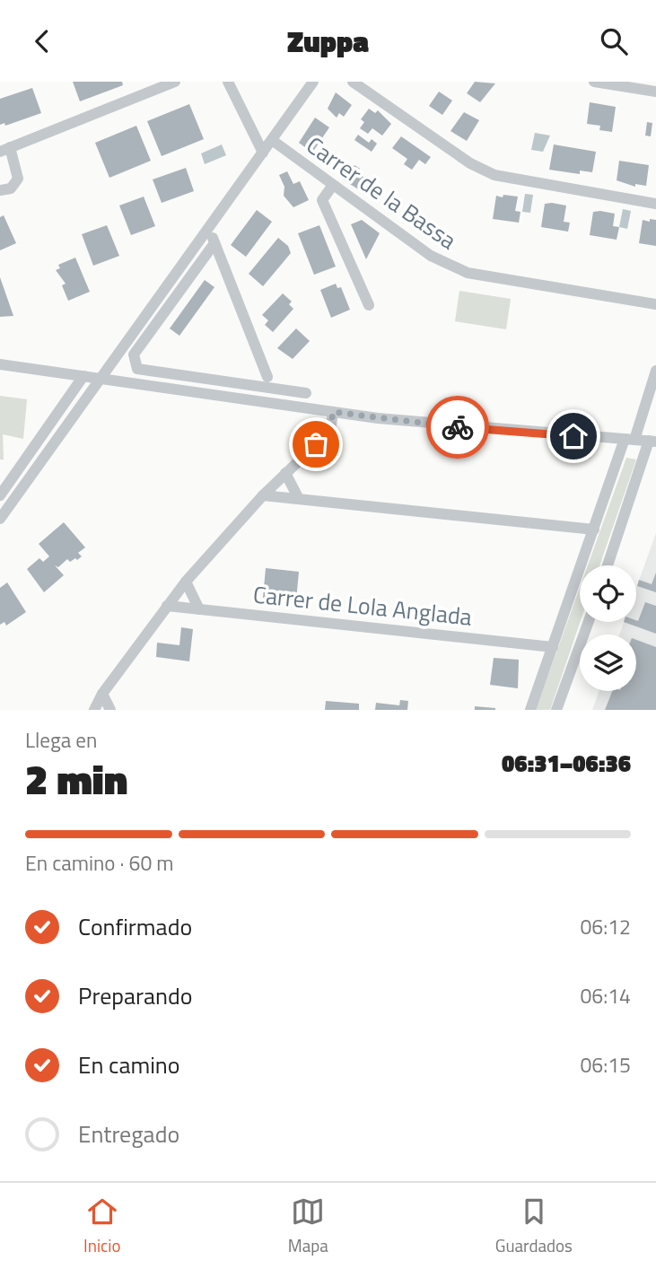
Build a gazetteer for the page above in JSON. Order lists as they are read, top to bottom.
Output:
{
  "streets": {
    "street": ["Carrer de la Bassa", "Carrer de Lola Anglada"]
  },
  "page": {
    "header": "Zuppa",
    "heading": ["2 min", "Llega en", "06:31–06:36"],
    "bar": "En camino · 60 m",
    "list": [
      ["Confirmado", "06:12"],
      ["Preparando", "06:14"],
      ["En camino", "06:15"],
      "Entregado"
    ],
    "tabs": ["Inicio", "Mapa", "Guardados"]
  }
}
